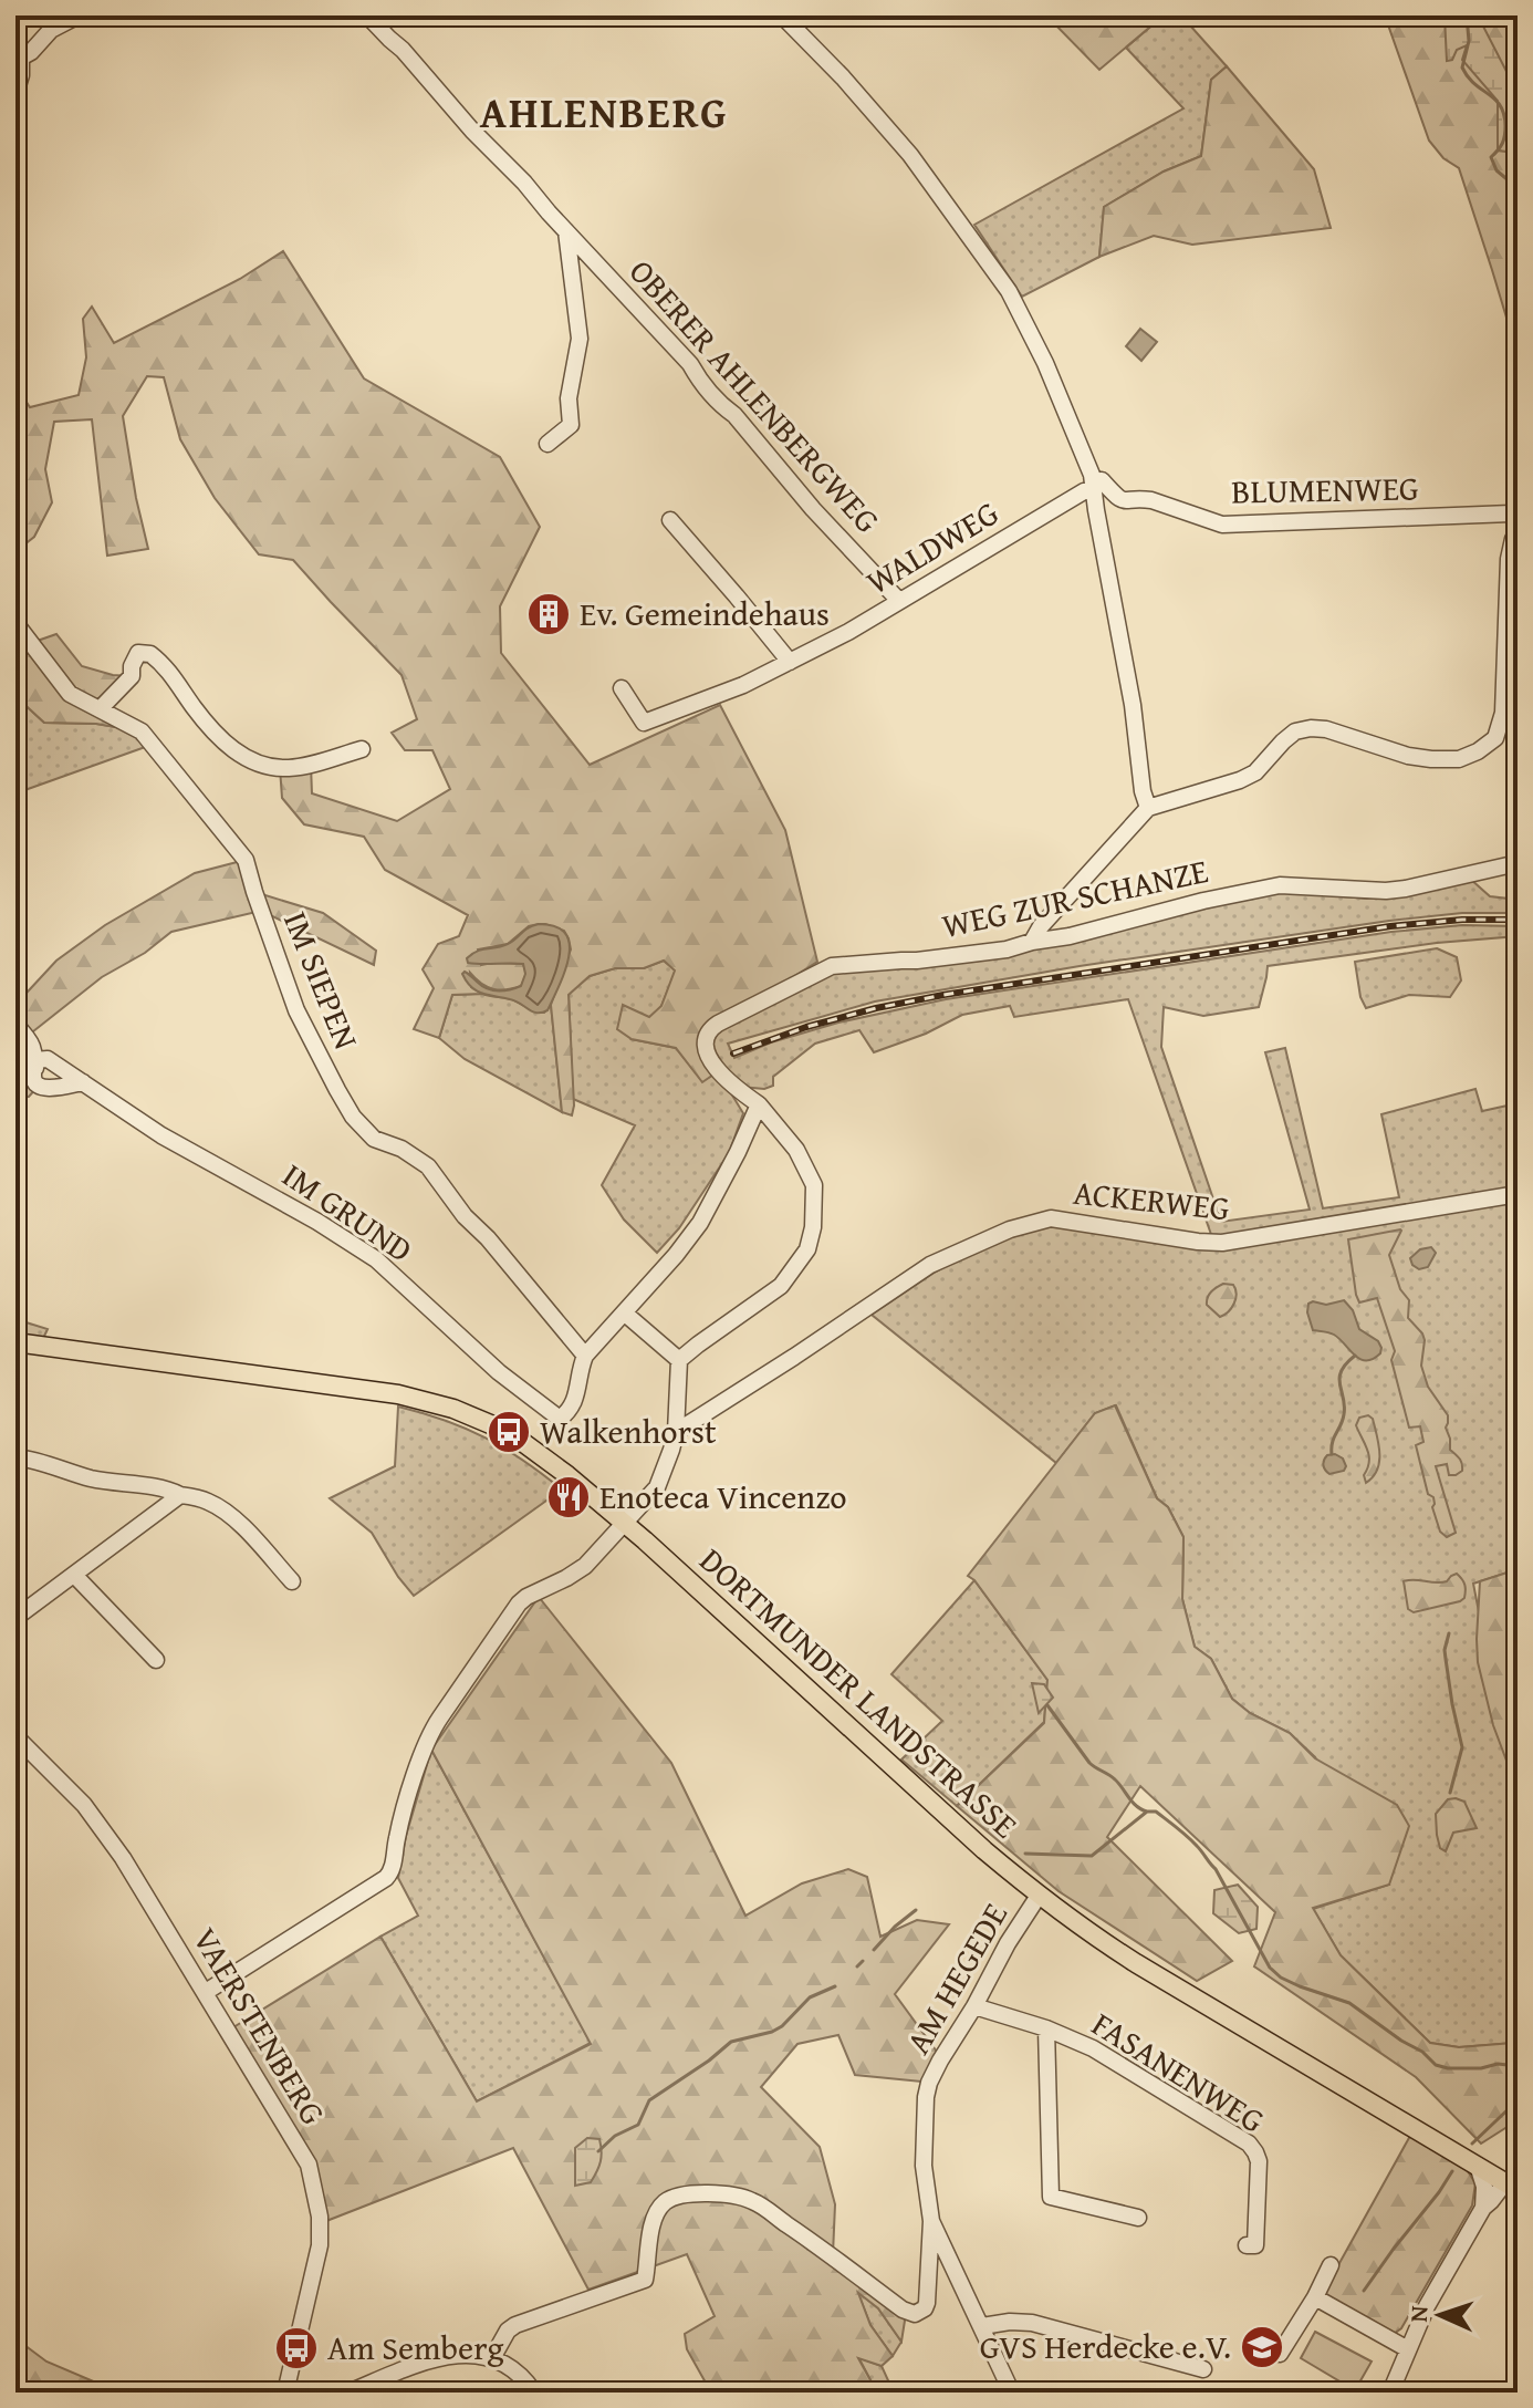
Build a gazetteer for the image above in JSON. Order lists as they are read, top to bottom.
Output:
{
  "streets": {
    "main road": ["DORTMUNDER LANDSTRASSE"],
    "street": [
      "OBERER AHLENBERGWEG",
      "BLUMENWEG",
      "WALDWEG",
      "WEG ZUR SCHANZE",
      "IM SIEPEN",
      "ACKERWEG",
      "IM GRUND",
      "AM HEGEDE",
      "VAERSTENBERG",
      "FASANENWEG"
    ]
  },
  "crossings": [
    ["OBERER AHLENBERGWEG", "WALDWEG"],
    ["BLUMENWEG", "WALDWEG"],
    ["IM SIEPEN", "IM GRUND"],
    ["DORTMUNDER LANDSTRASSE", "AM HEGEDE"],
    ["AM HEGEDE", "FASANENWEG"]
  ],
  "districts": ["AHLENBERG"],
  "places": {
    "building": ["Ev. Gemeindehaus"],
    "bus stop": ["Walkenhorst", "Am Semberg"],
    "restaurant": ["Enoteca Vincenzo"],
    "school or university": ["GVS Herdecke e.V."]
  },
  "north": "left"
}
